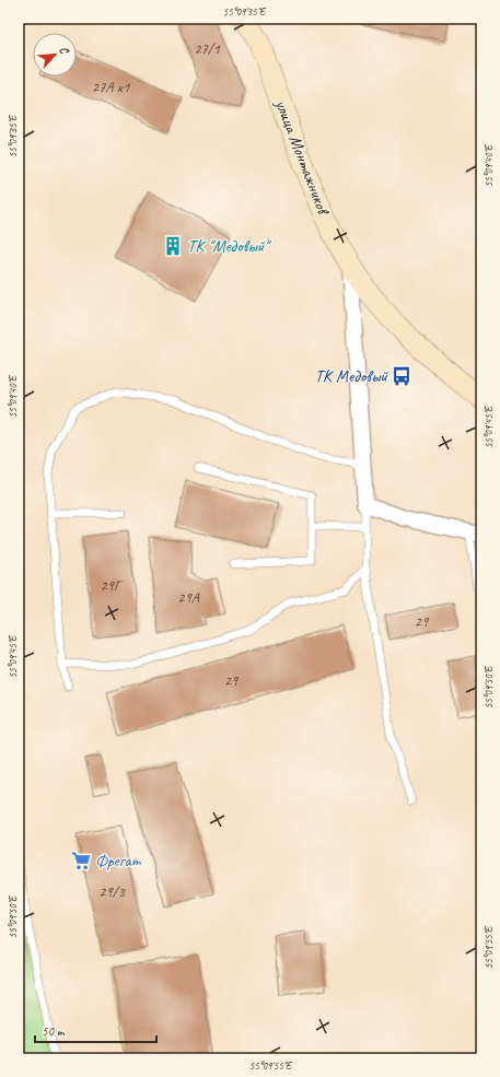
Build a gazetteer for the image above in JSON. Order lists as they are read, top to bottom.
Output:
{
  "streets": {
    "main road": ["улица Монтажников"]
  },
  "places": {
    "building": ["ТК \"Медовый\""],
    "bus stop": ["ТК Медовый"],
    "supermarket": ["Фрегат"]
  },
  "house_numbers": [
    "27/1",
    "27А к1",
    "29Г",
    "29А",
    "29",
    "29",
    "29/3"
  ],
  "scale_bar": "50 m",
  "north": "top right",
  "coordinates": [
    "55°09'35\"E",
    "55°09'40\"E",
    "55°09'45\"E",
    "55°09'50\"E",
    "55°09'55\"E"
  ]
}
